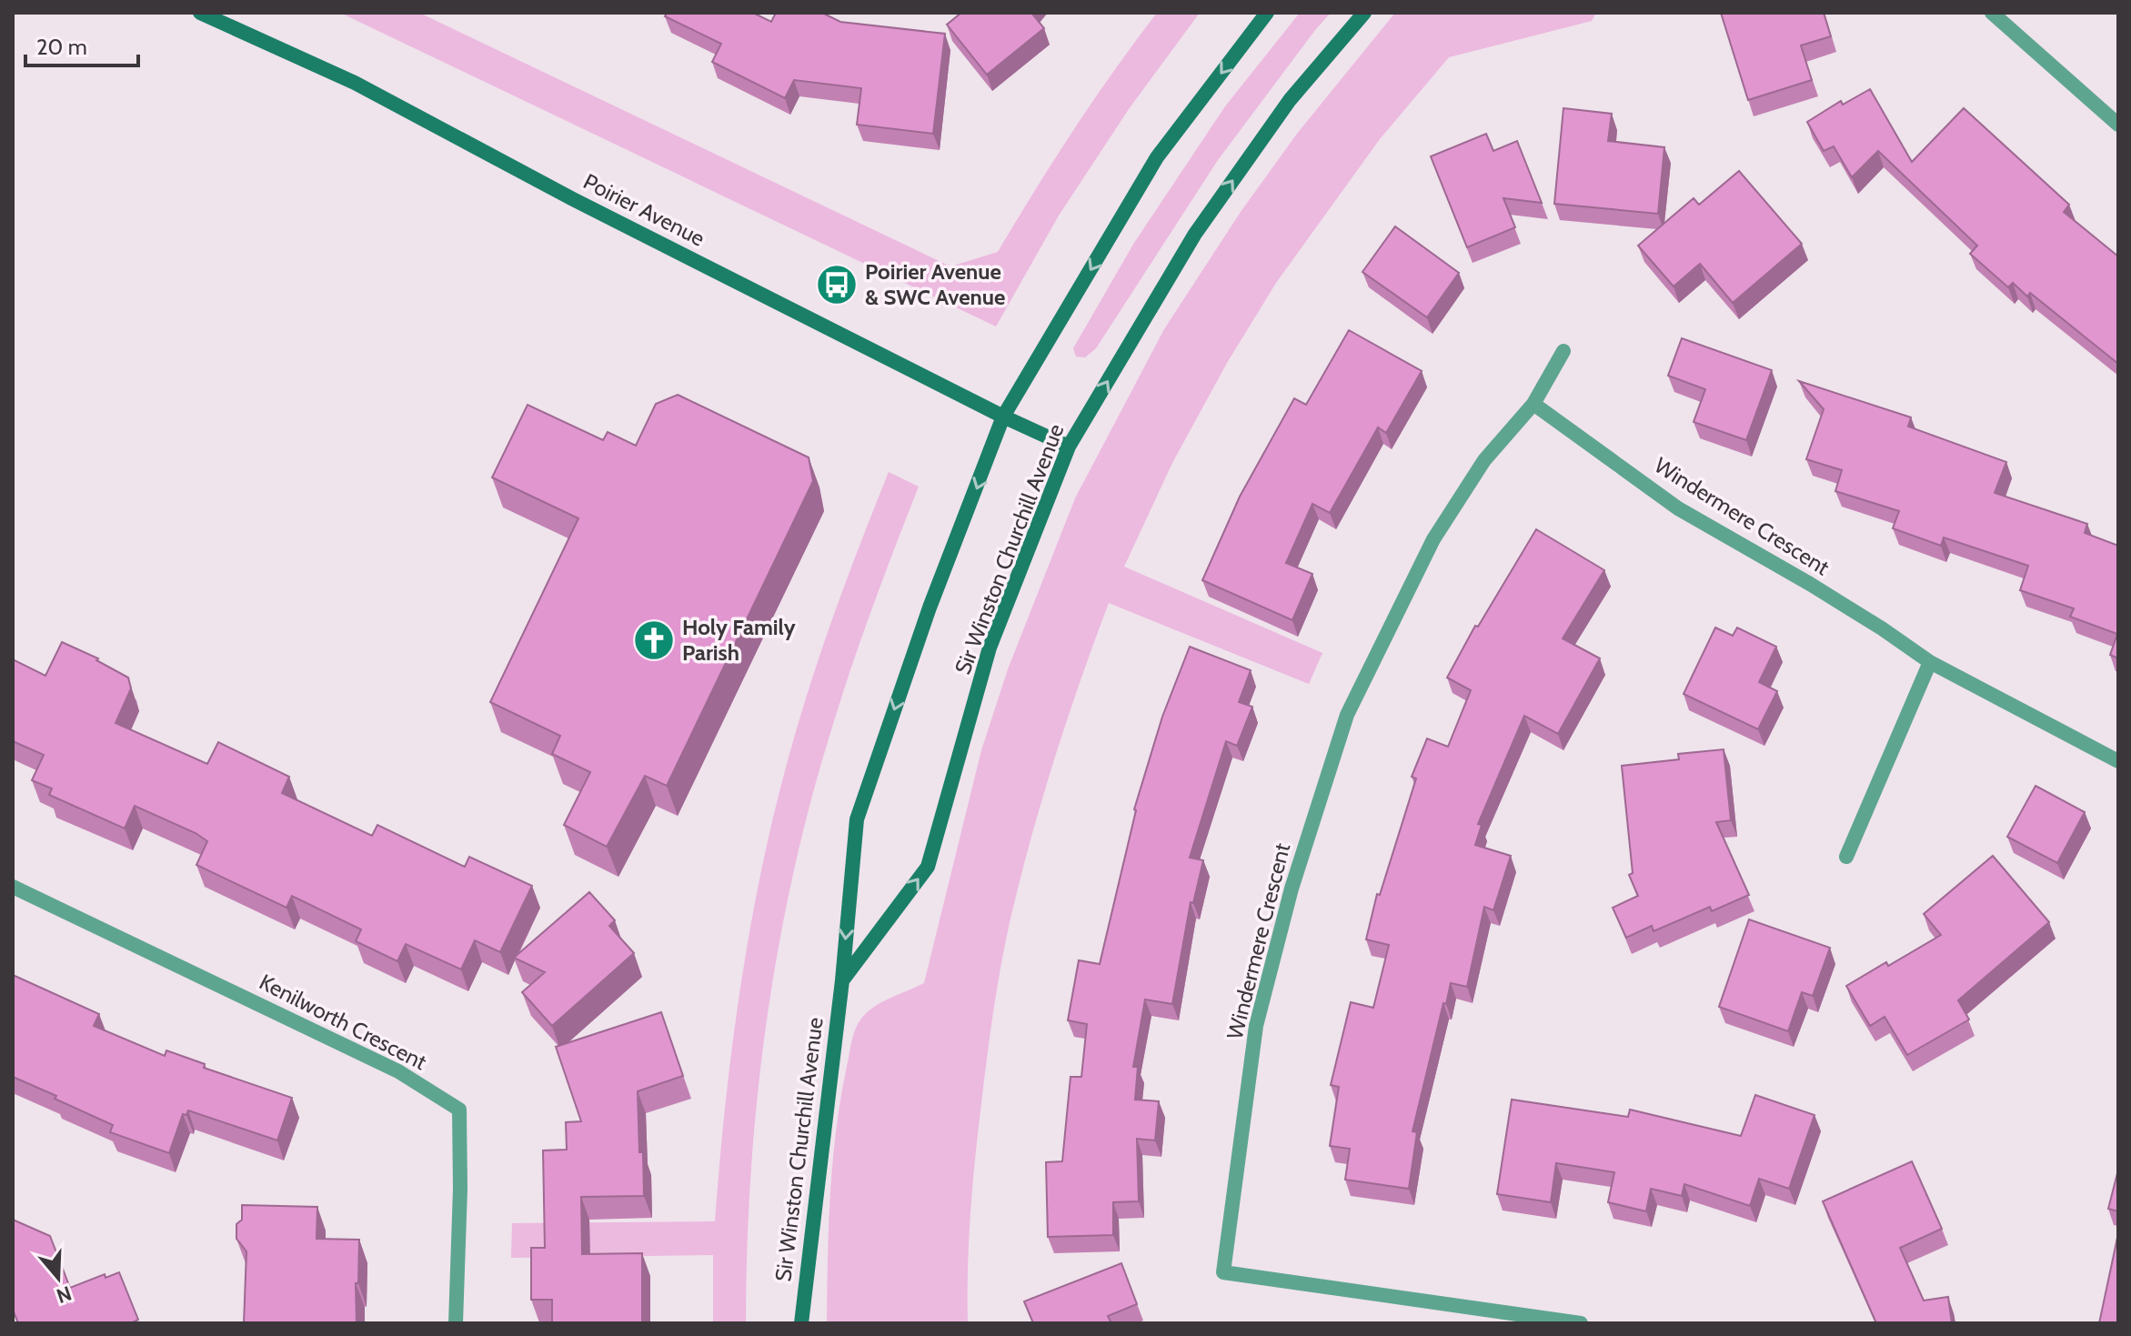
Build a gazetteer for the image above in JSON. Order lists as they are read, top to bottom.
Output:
{
  "streets": {
    "main road": ["Poirier Avenue", "Sir Winston Churchill Avenue"],
    "street": ["Windermere Crescent", "Kenilworth Crescent"]
  },
  "crossings": [
    ["Poirier Avenue", "Sir Winston Churchill Avenue"]
  ],
  "places": {
    "bus stop": ["Poirier Avenue & SWC Avenue"],
    "church": ["Holy Family Parish"]
  },
  "scale_bar": "20 m",
  "north": "bottom"
}
